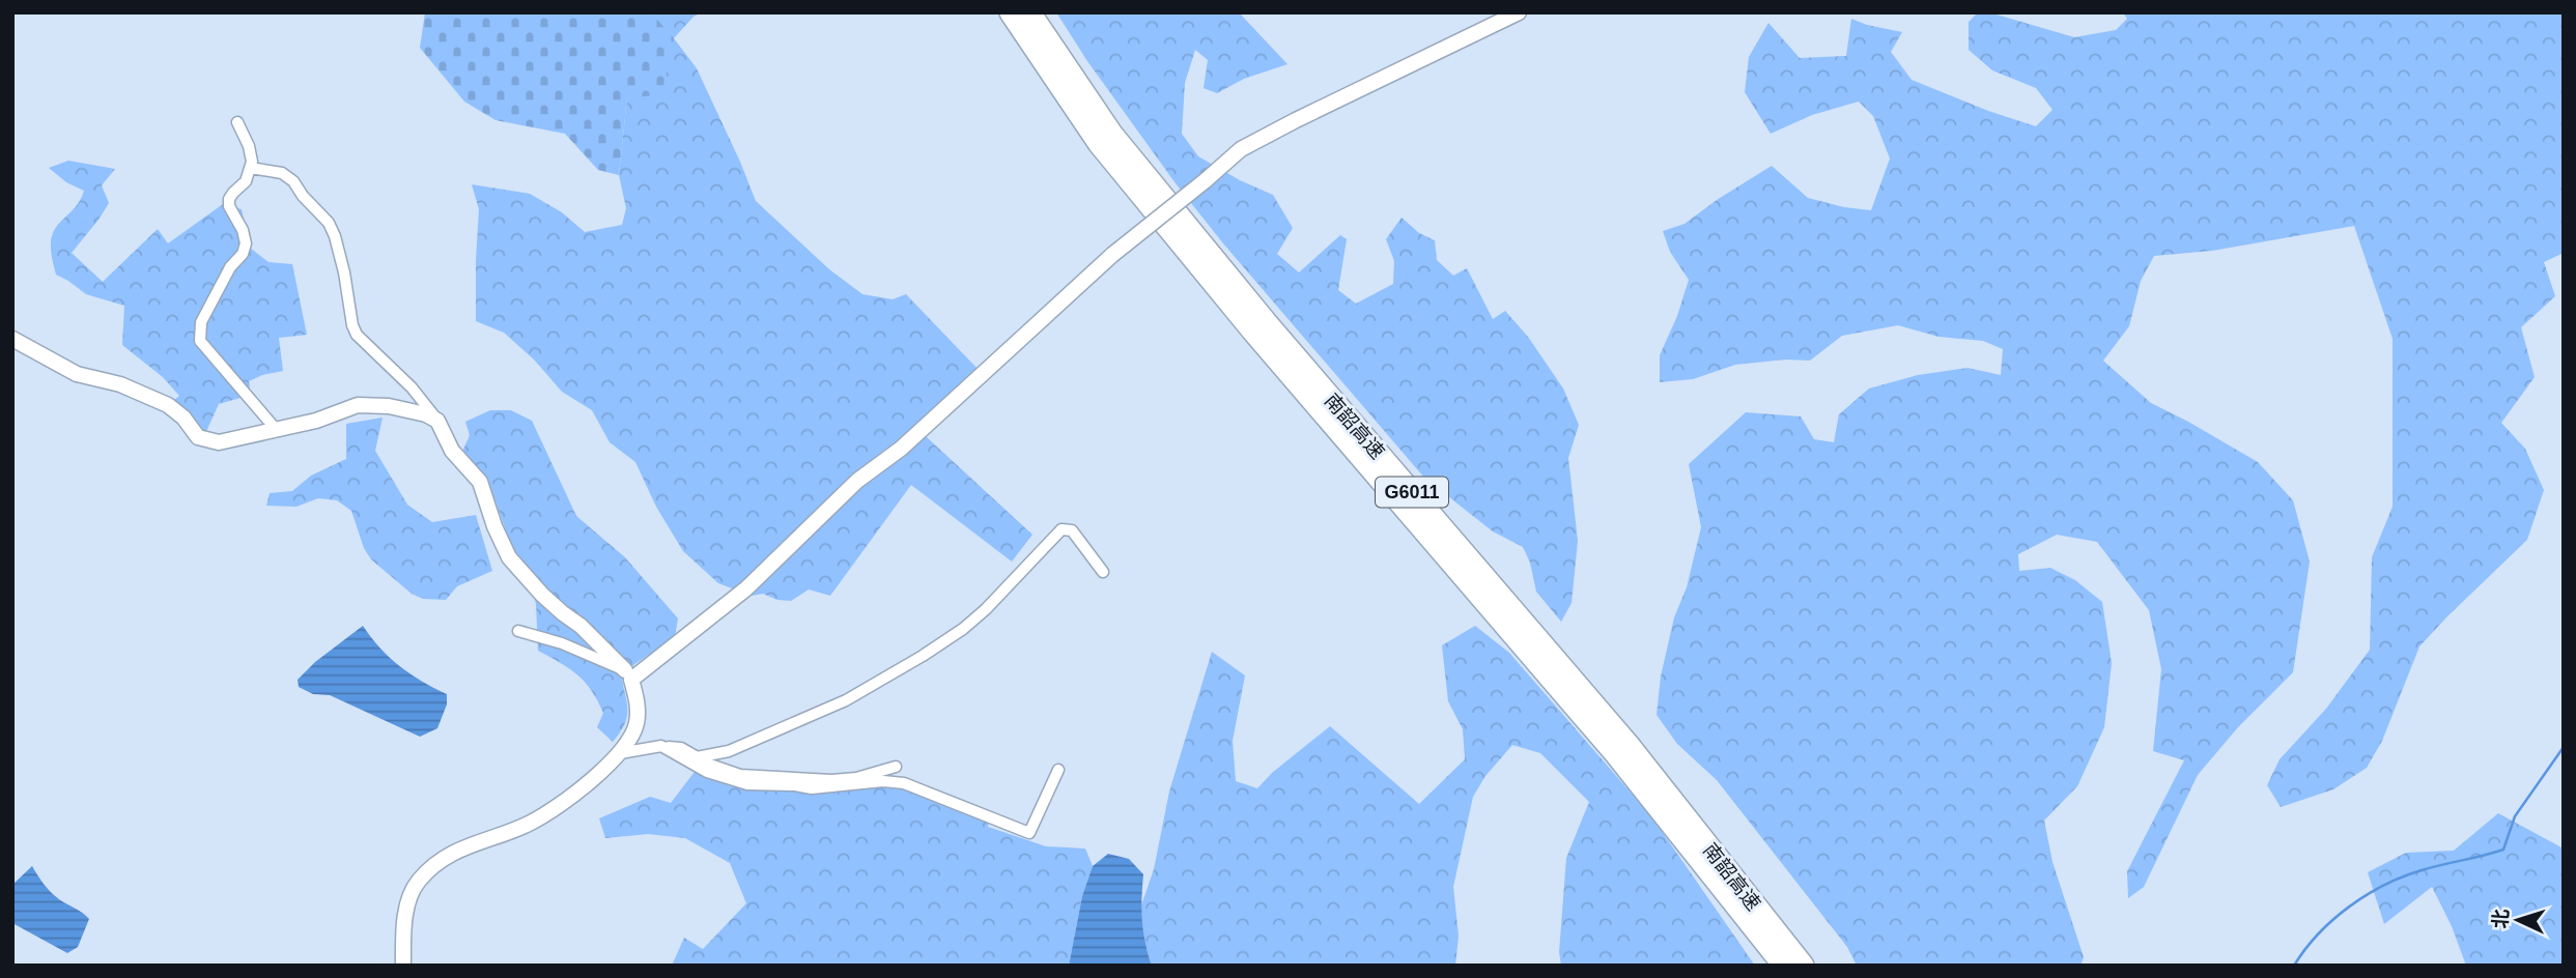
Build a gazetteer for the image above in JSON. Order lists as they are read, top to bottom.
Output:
{
  "streets": {
    "highway": ["南韶高速", "G6011"]
  },
  "north": "left"
}
